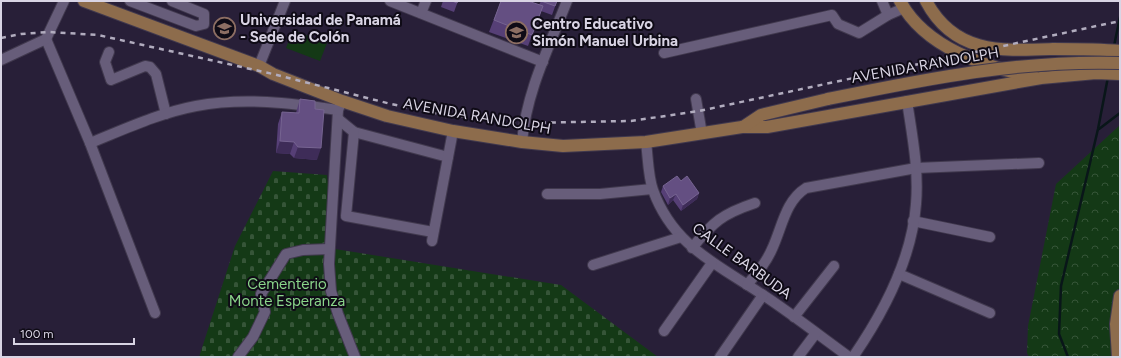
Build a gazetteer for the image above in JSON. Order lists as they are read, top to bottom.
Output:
{
  "streets": {
    "main road": ["AVENIDA RANDOLPH"],
    "street": ["CALLE BARBUDA"]
  },
  "crossings": [
    ["AVENIDA RANDOLPH", "CALLE BARBUDA"]
  ],
  "parks": ["Cementerio Monte Esperanza"],
  "places": {
    "school or university": ["Universidad de Panamá - Sede de Colón", "Centro Educativo Simón Manuel Urbina"]
  },
  "scale_bar": "100 m"
}
